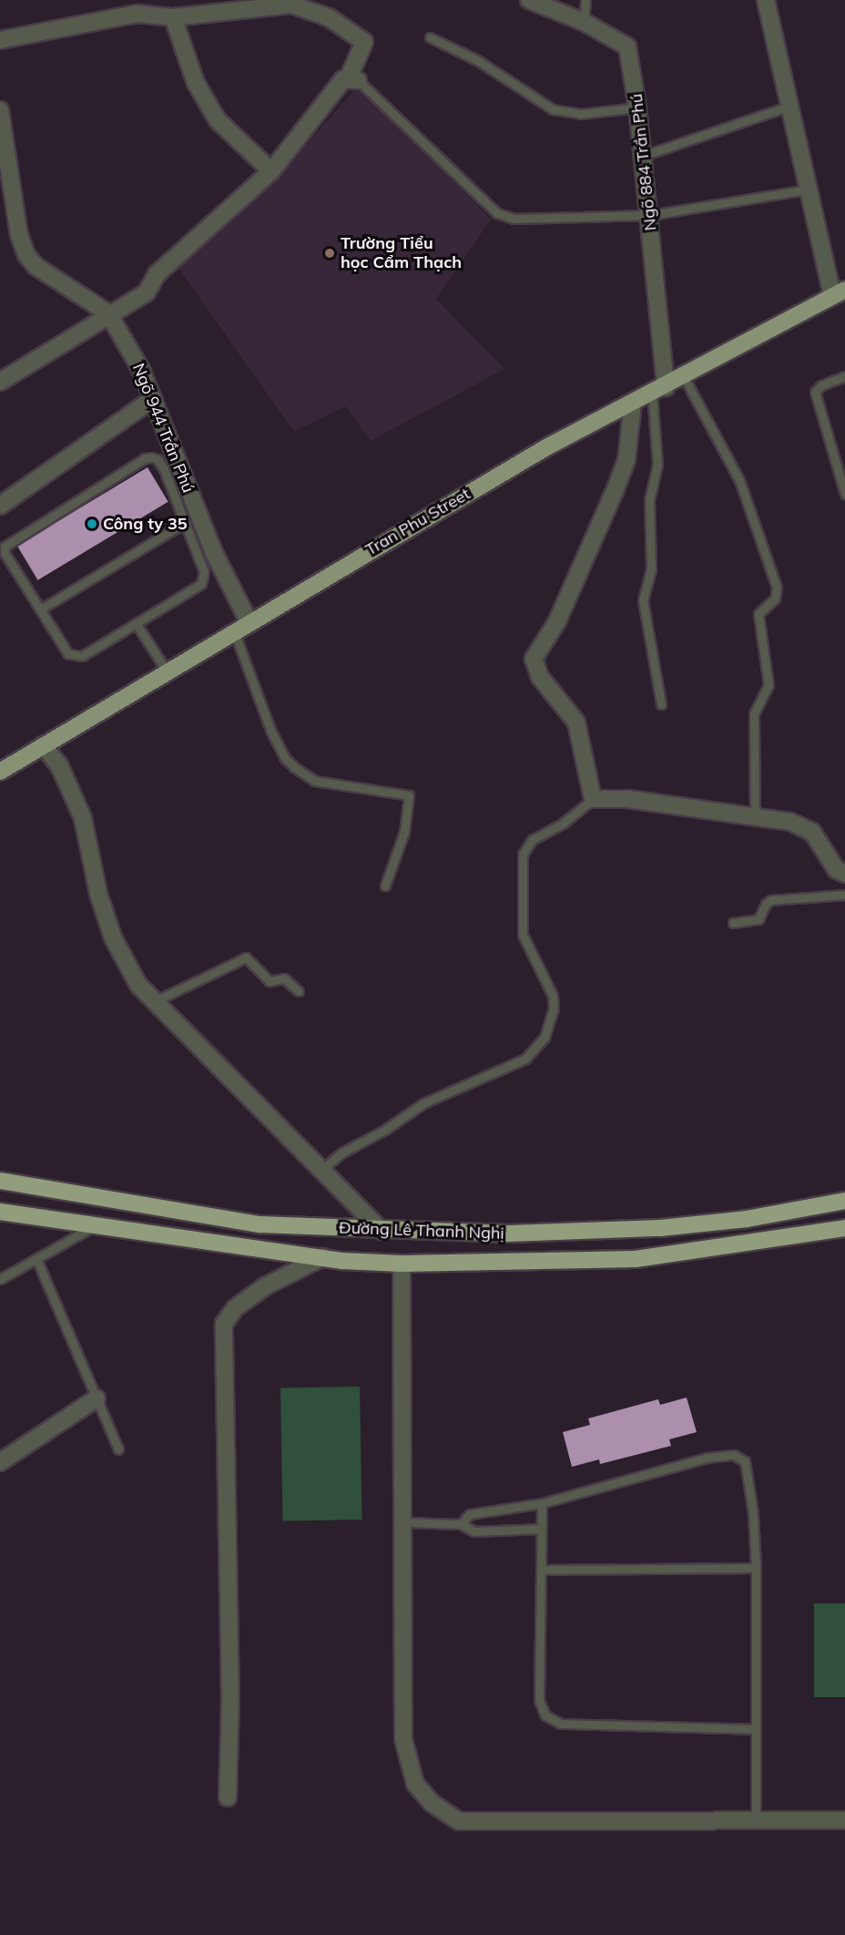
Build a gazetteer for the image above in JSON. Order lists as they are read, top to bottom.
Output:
{
  "streets": {
    "highway": ["Đường Lê Thanh Nghị"],
    "main road": ["Tran Phu Street"],
    "street": ["Ngõ 884 Trần Phú", "Ngõ 944 Trần Phú"]
  },
  "crossings": [
    ["Ngõ 884 Trần Phú", "Tran Phu Street"],
    ["Ngõ 944 Trần Phú", "Tran Phu Street"]
  ],
  "places": ["Trường Tiểu học Cẩm Thạch", "Công ty 35"]
}
